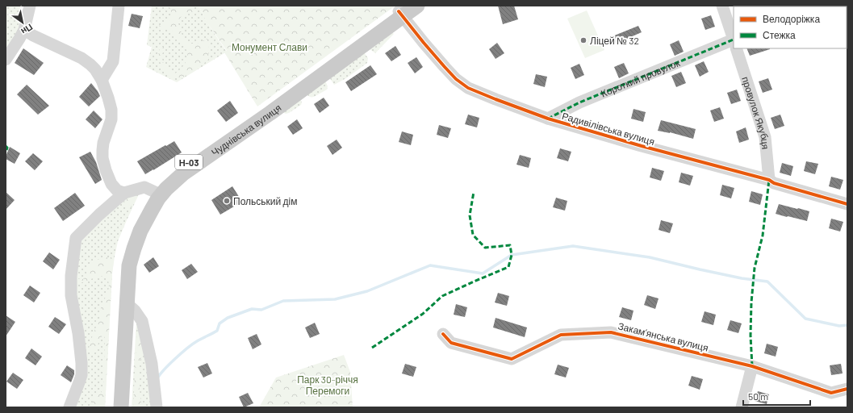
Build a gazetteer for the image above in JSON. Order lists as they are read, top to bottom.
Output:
{
  "streets": {
    "main road": ["Чуднівська вулиця", "Н-03"],
    "street": [
      "Короткий провулок",
      "провулок Якубця",
      "Радивілівська вулиця",
      "Закамʼянська вулиця"
    ]
  },
  "crossings": [
    ["Короткий провулок", "Радивілівська вулиця"],
    ["провулок Якубця", "Радивілівська вулиця"],
    ["Радивілівська вулиця", "Чуднівська вулиця"]
  ],
  "parks": ["Монумент Слави", "Парк 30-річчя Перемоги"],
  "places": ["Ліцей № 32", "Польський дім"],
  "legend": ["Велодоріжка", "Стежка"],
  "scale_bar": "50 m",
  "north": "bottom right"
}
